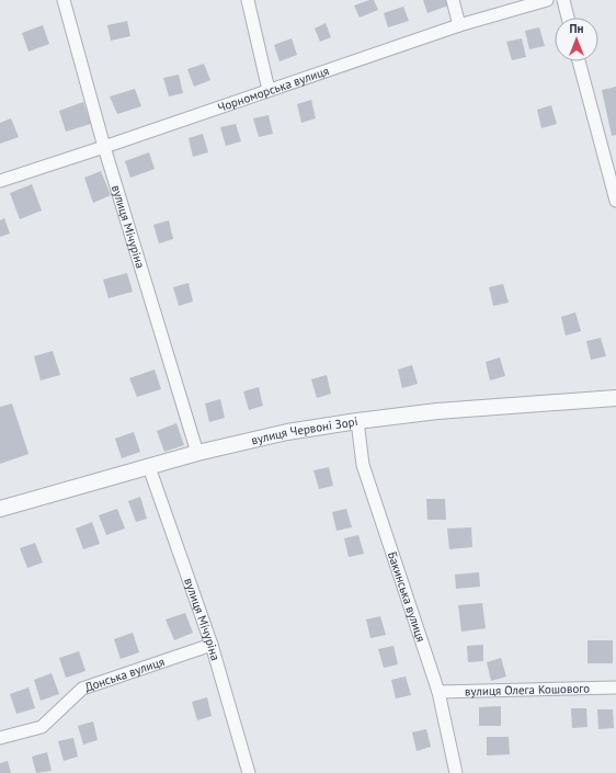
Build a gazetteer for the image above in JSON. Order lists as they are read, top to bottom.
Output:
{
  "streets": {
    "street": [
      "Чорноморська вулиця",
      "вулиця Мічуріна",
      "вулиця Червоні Зорі",
      "Бакинська вулиця",
      "Донська вулиця",
      "вулиця Олега Кошового"
    ]
  },
  "crossings": [
    ["Чорноморська вулиця", "вулиця Мічуріна"],
    ["вулиця Мічуріна", "вулиця Червоні Зорі"],
    ["вулиця Мічуріна", "Донська вулиця"],
    ["вулиця Червоні Зорі", "Бакинська вулиця"],
    ["Бакинська вулиця", "вулиця Олега Кошового"]
  ],
  "north": "top"
}
